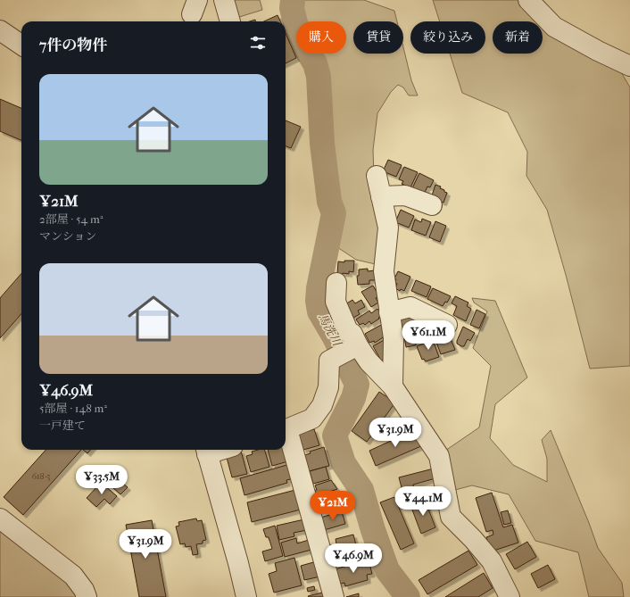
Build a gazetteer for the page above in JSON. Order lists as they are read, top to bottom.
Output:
{
  "water": ["馬洗川"],
  "house_numbers": ["618-3"],
  "page": {
    "chip": [
      "購入",
      "賃貸",
      "絞り込み",
      "新着"
    ],
    "heading": "7件の物件",
    "list": [
      {
        "name": "¥21M",
        "note": "2部屋 · 54 m² · マンション"
      },
      {
        "name": "¥46.9M",
        "note": "5部屋 · 148 m² · 一戸建て"
      }
    ],
    "price": [
      "¥61.1M",
      "¥31.9M",
      "¥33.5M",
      "¥44.1M",
      "¥21M",
      "¥31.9M",
      "¥46.9M"
    ]
  }
}
